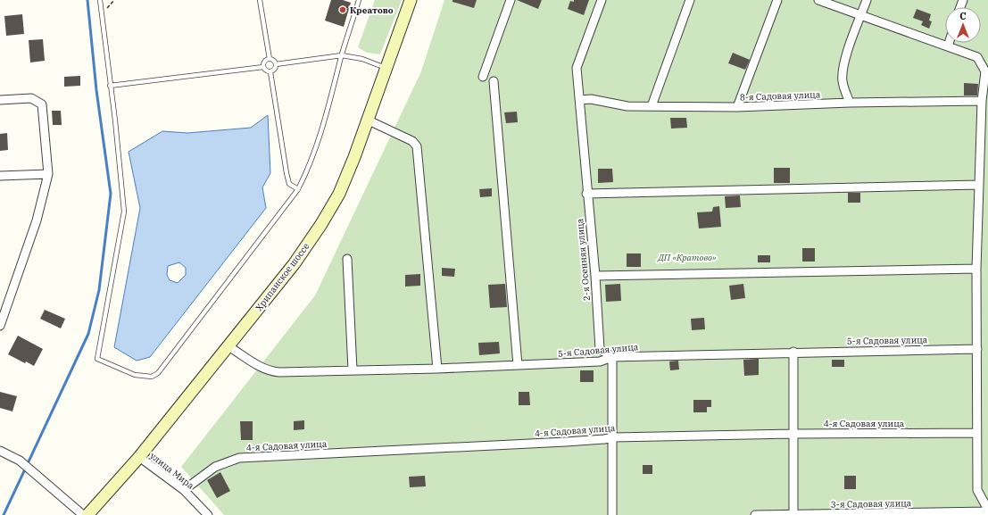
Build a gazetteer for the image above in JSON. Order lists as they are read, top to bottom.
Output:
{
  "streets": {
    "main road": ["Хрипанское шоссе"],
    "street": [
      "8-я Садовая улица",
      "2-я Осенняя улица",
      "5-я Садовая улица",
      "4-я Садовая улица",
      "улица Мира",
      "3-я Садовая улица"
    ]
  },
  "crossings": [
    ["8-я Садовая улица", "2-я Осенняя улица"],
    ["2-я Осенняя улица", "5-я Садовая улица"],
    ["Хрипанское шоссе", "5-я Садовая улица"],
    ["Хрипанское шоссе", "улица Мира"],
    ["4-я Садовая улица", "улица Мира"]
  ],
  "parks": ["ДП «Кратово»"],
  "places": ["Креатово"],
  "north": "top"
}
